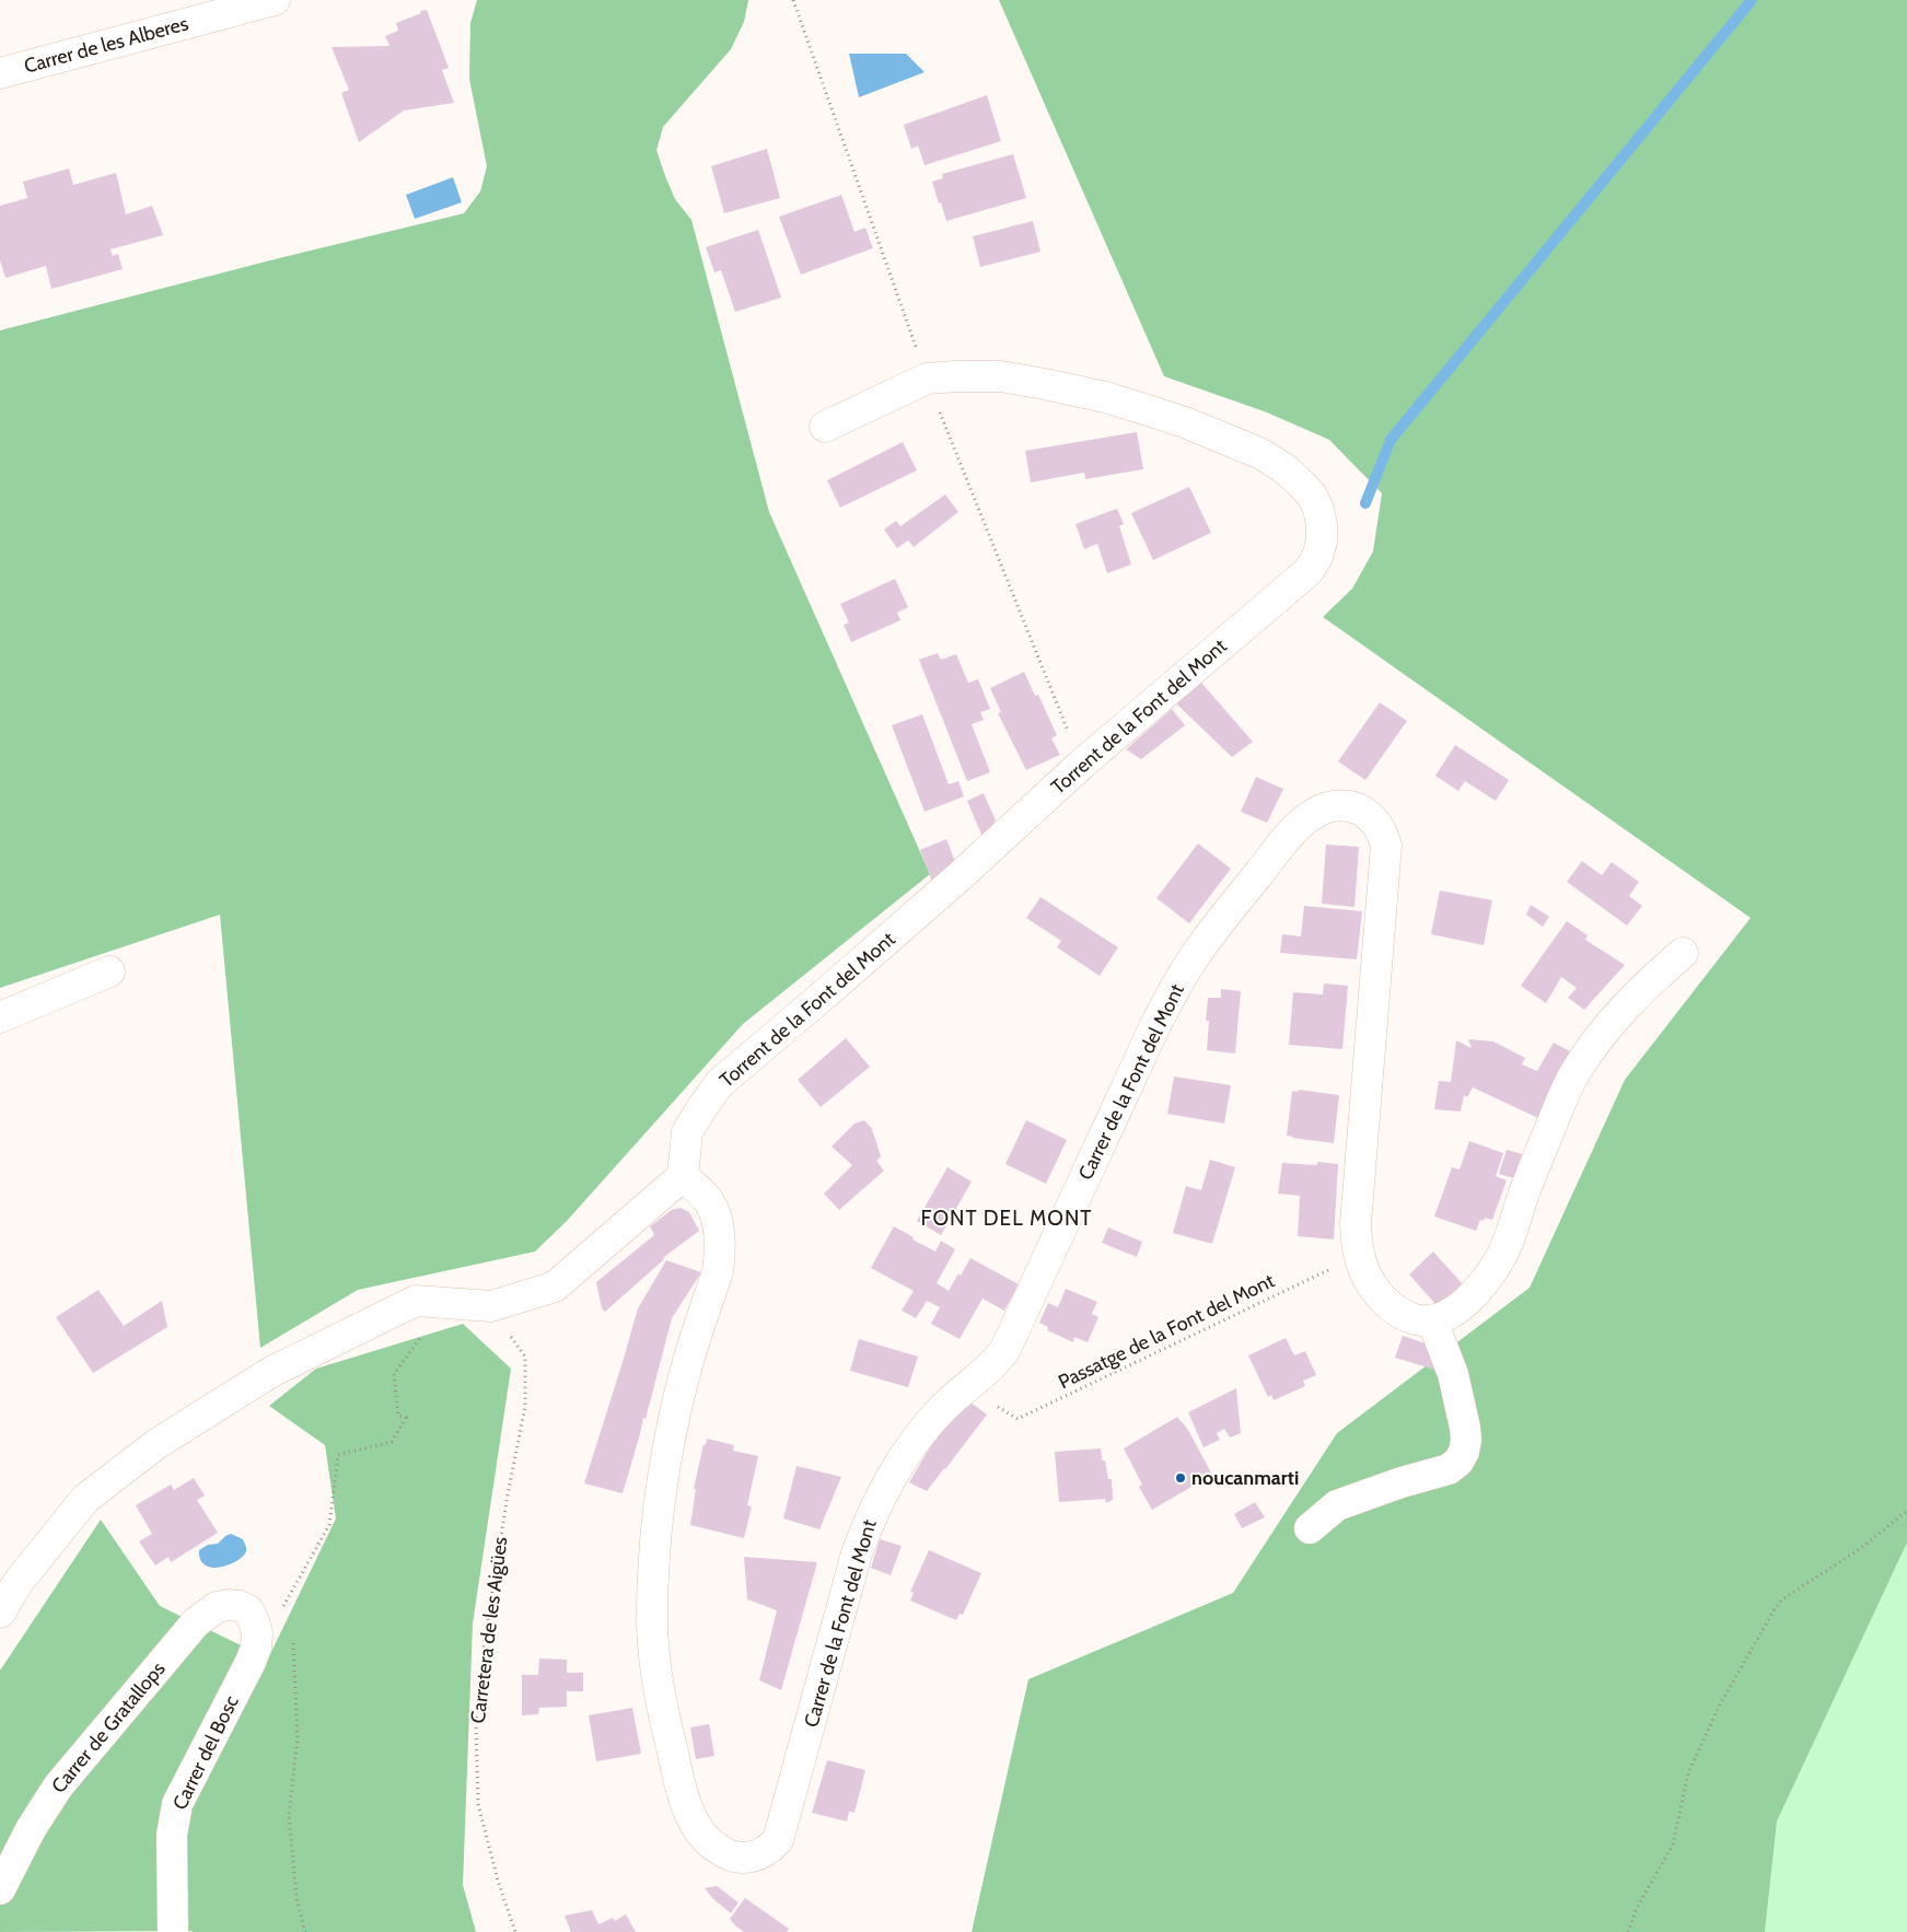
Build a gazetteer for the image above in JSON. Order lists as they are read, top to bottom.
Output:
{
  "streets": {
    "street": [
      "Carrer de les Alberes",
      "Torrent de la Font del Mont",
      "Carrer de la Font del Mont",
      "Carrer de Gratallops",
      "Carrer del Bosc"
    ],
    "path": ["Passatge de la Font del Mont", "Carretera de les Aigües"]
  },
  "crossings": [
    ["Torrent de la Font del Mont", "Carrer de la Font del Mont"],
    ["Carrer de Gratallops", "Carrer del Bosc"]
  ],
  "districts": ["FONT DEL MONT"],
  "places": ["noucanmarti"]
}
